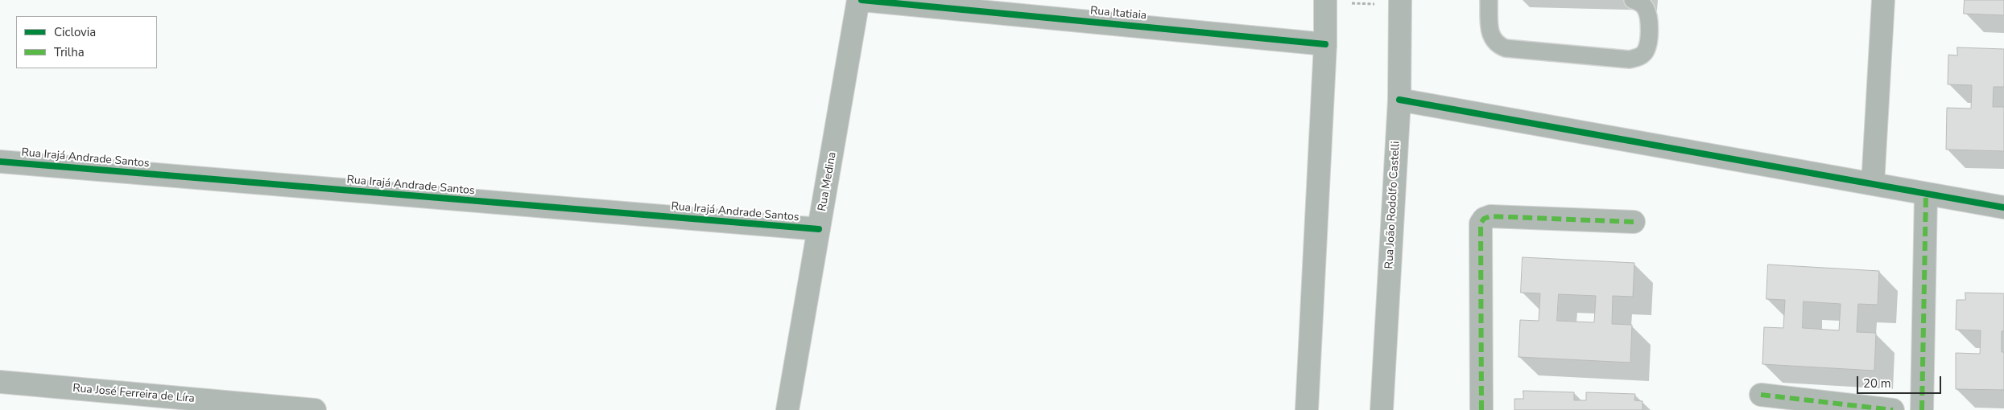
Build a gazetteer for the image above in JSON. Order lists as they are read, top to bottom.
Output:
{
  "streets": {
    "street": [
      "Rua Itatiaia",
      "Rua Irajá Andrade Santos",
      "Rua Medina",
      "Rua João Rodolfo Castelli",
      "Rua José Ferreira de Líra"
    ]
  },
  "crossings": [
    ["Rua Irajá Andrade Santos", "Rua Medina"]
  ],
  "legend": ["Ciclovia", "Trilha"],
  "scale_bar": "20 m"
}
